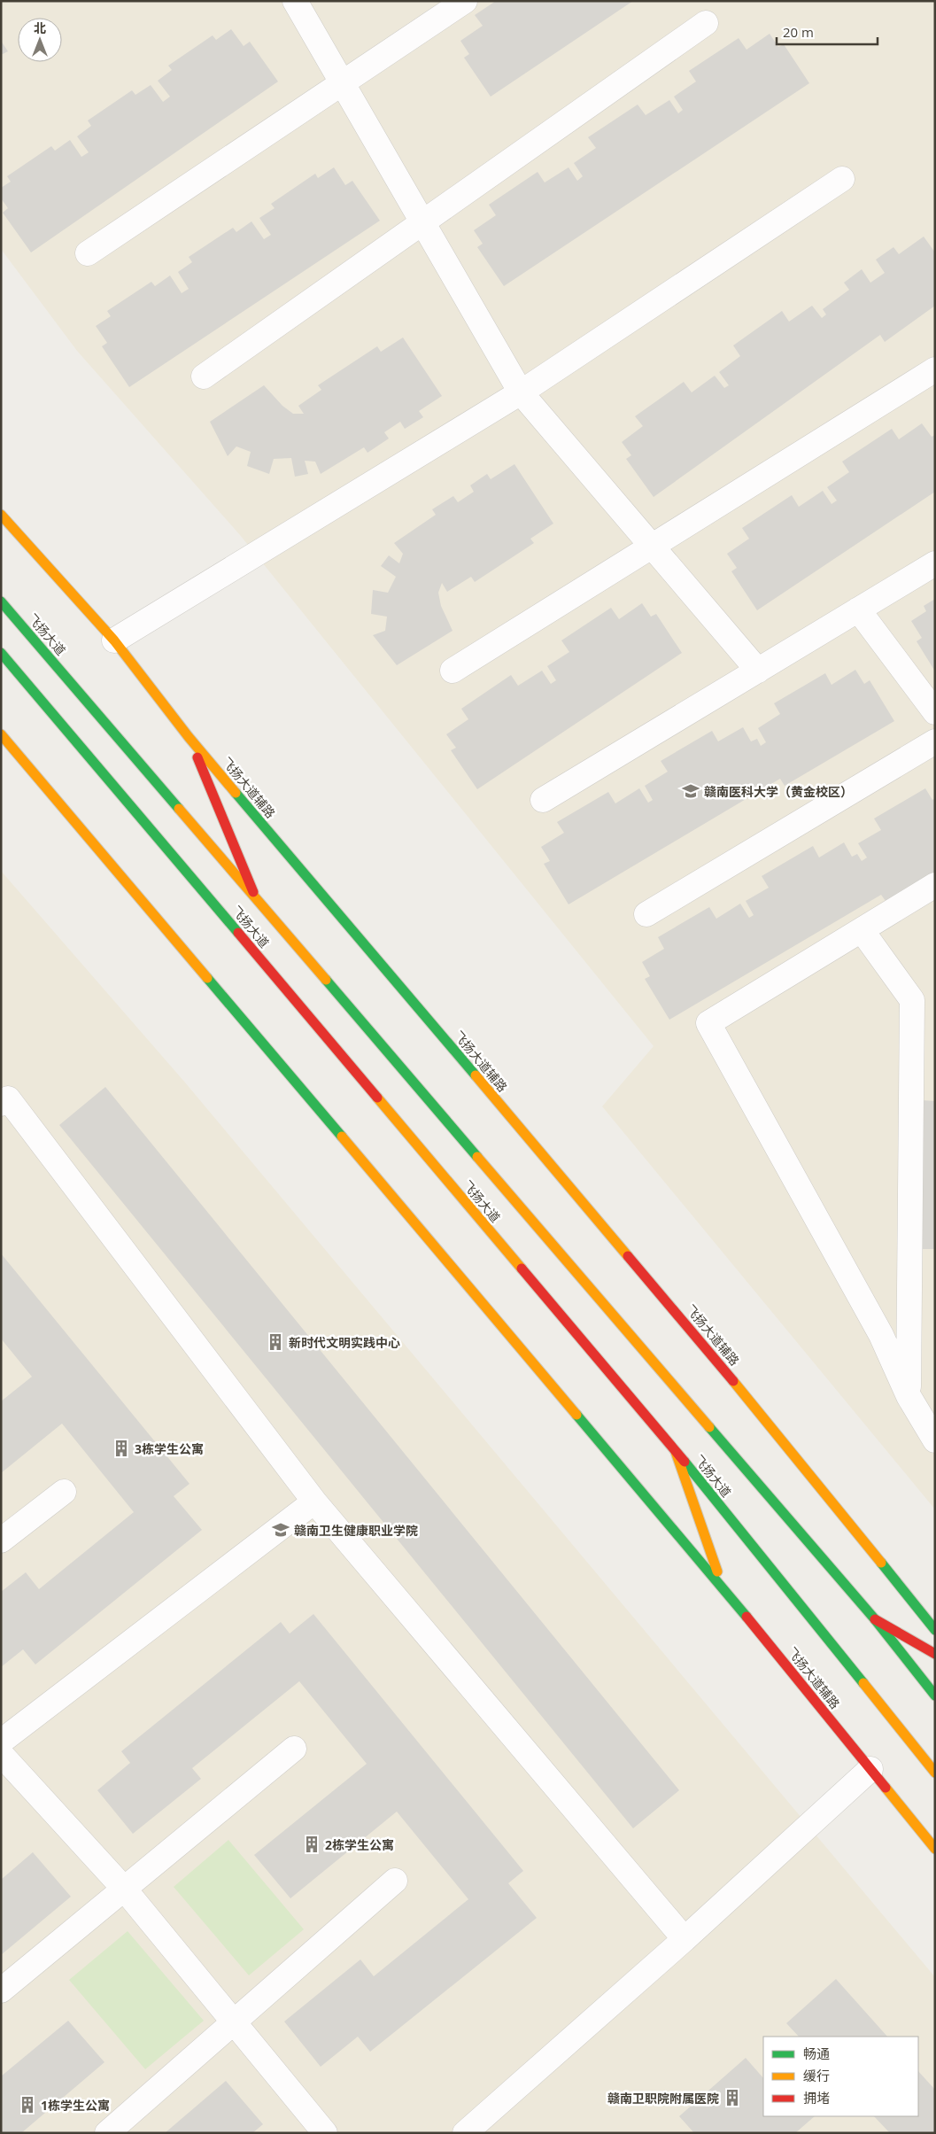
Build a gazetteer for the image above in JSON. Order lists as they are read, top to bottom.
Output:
{
  "streets": {
    "street": ["飞扬大道", "飞扬大道辅路"]
  },
  "places": {
    "school or university": ["赣南医科大学（黄金校区）", "赣南卫生健康职业学院"],
    "building": [
      "新时代文明实践中心",
      "3栋学生公寓",
      "2栋学生公寓",
      "赣南卫职院附属医院",
      "1栋学生公寓"
    ]
  },
  "legend": ["畅通", "缓行", "拥堵"],
  "scale_bar": "20 m",
  "north": "top"
}
